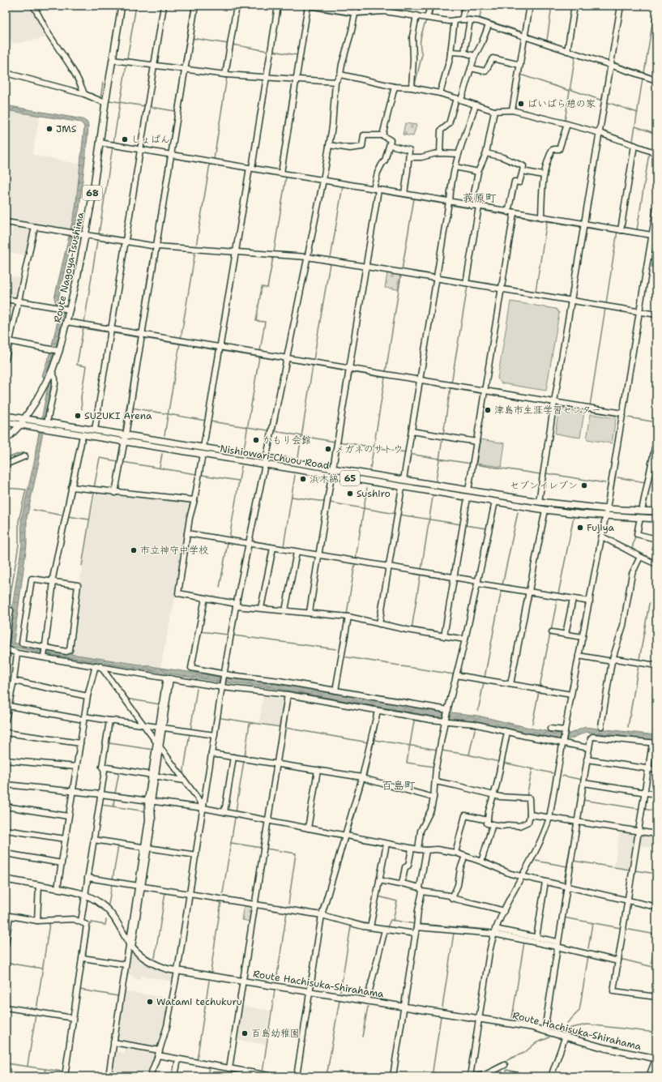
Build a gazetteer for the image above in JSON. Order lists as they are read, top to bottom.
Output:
{
  "streets": {
    "main road": [
      "68",
      "Route Nagoya-Tsushima",
      "Nishiowari-Chuou Road",
      "65",
      "Route Hachisuka-Shirahama"
    ]
  },
  "crossings": [
    ["Route Nagoya-Tsushima", "Nishiowari-Chuou Road"]
  ],
  "districts": ["莪原町", "百島町"],
  "places": [
    "ばいばら憩の家",
    "JMS",
    "しょぱん",
    "津島市生涯学習センター",
    "SUZUKI Arena",
    "かもり会館",
    "メガネのサトウ",
    "浜木綿",
    "セブンイレブン",
    "Sushiro",
    "Fujiya",
    "市立神守中学校",
    "Watami techukuru",
    "百島幼稚園"
  ]
}
